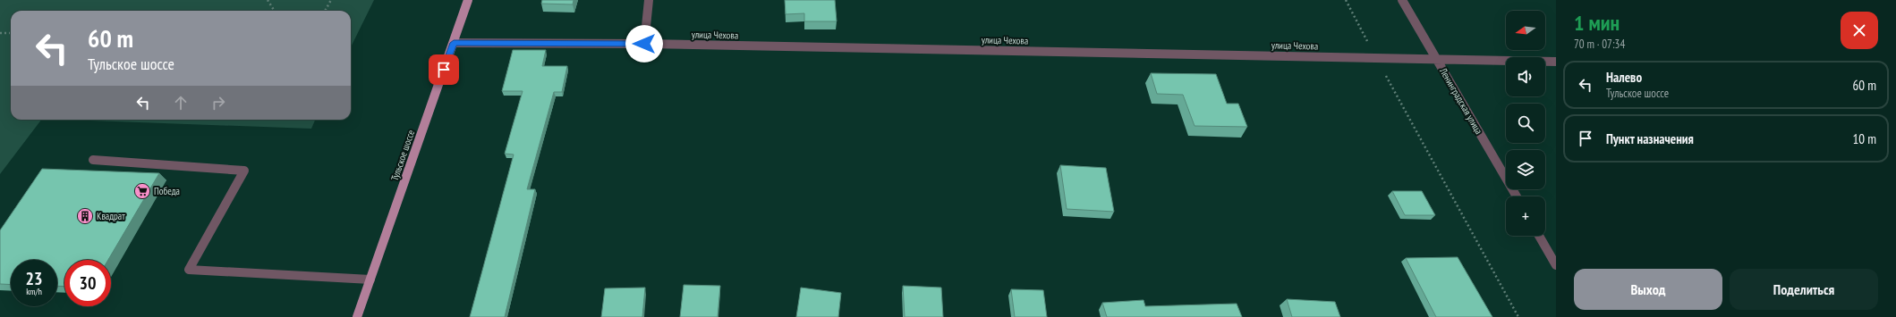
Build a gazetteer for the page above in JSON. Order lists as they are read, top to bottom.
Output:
{
  "streets": {
    "main road": ["Тульское шоссе"],
    "street": ["улица Чехова", "Ленинградская улица"]
  },
  "crossings": [
    ["улица Чехова", "Ленинградская улица"],
    ["улица Чехова", "Тульское шоссе"]
  ],
  "places": {
    "supermarket": ["Победа"],
    "building": ["Квадрат"]
  },
  "north": "left",
  "page": {
    "heading": ["1 мин", "70 m · 07:34"],
    "map_buttons": "+",
    "turn": ["60 m", "Тульское шоссе"],
    "list": [
      {
        "name": "Налево",
        "note": "Тульское шоссе",
        "value": "60 m"
      },
      {
        "name": "Пункт назначения",
        "value": "10 m"
      }
    ],
    "speed": "23 km/h",
    "limit": "30",
    "buttons": ["Выход", "Поделиться"]
  }
}
